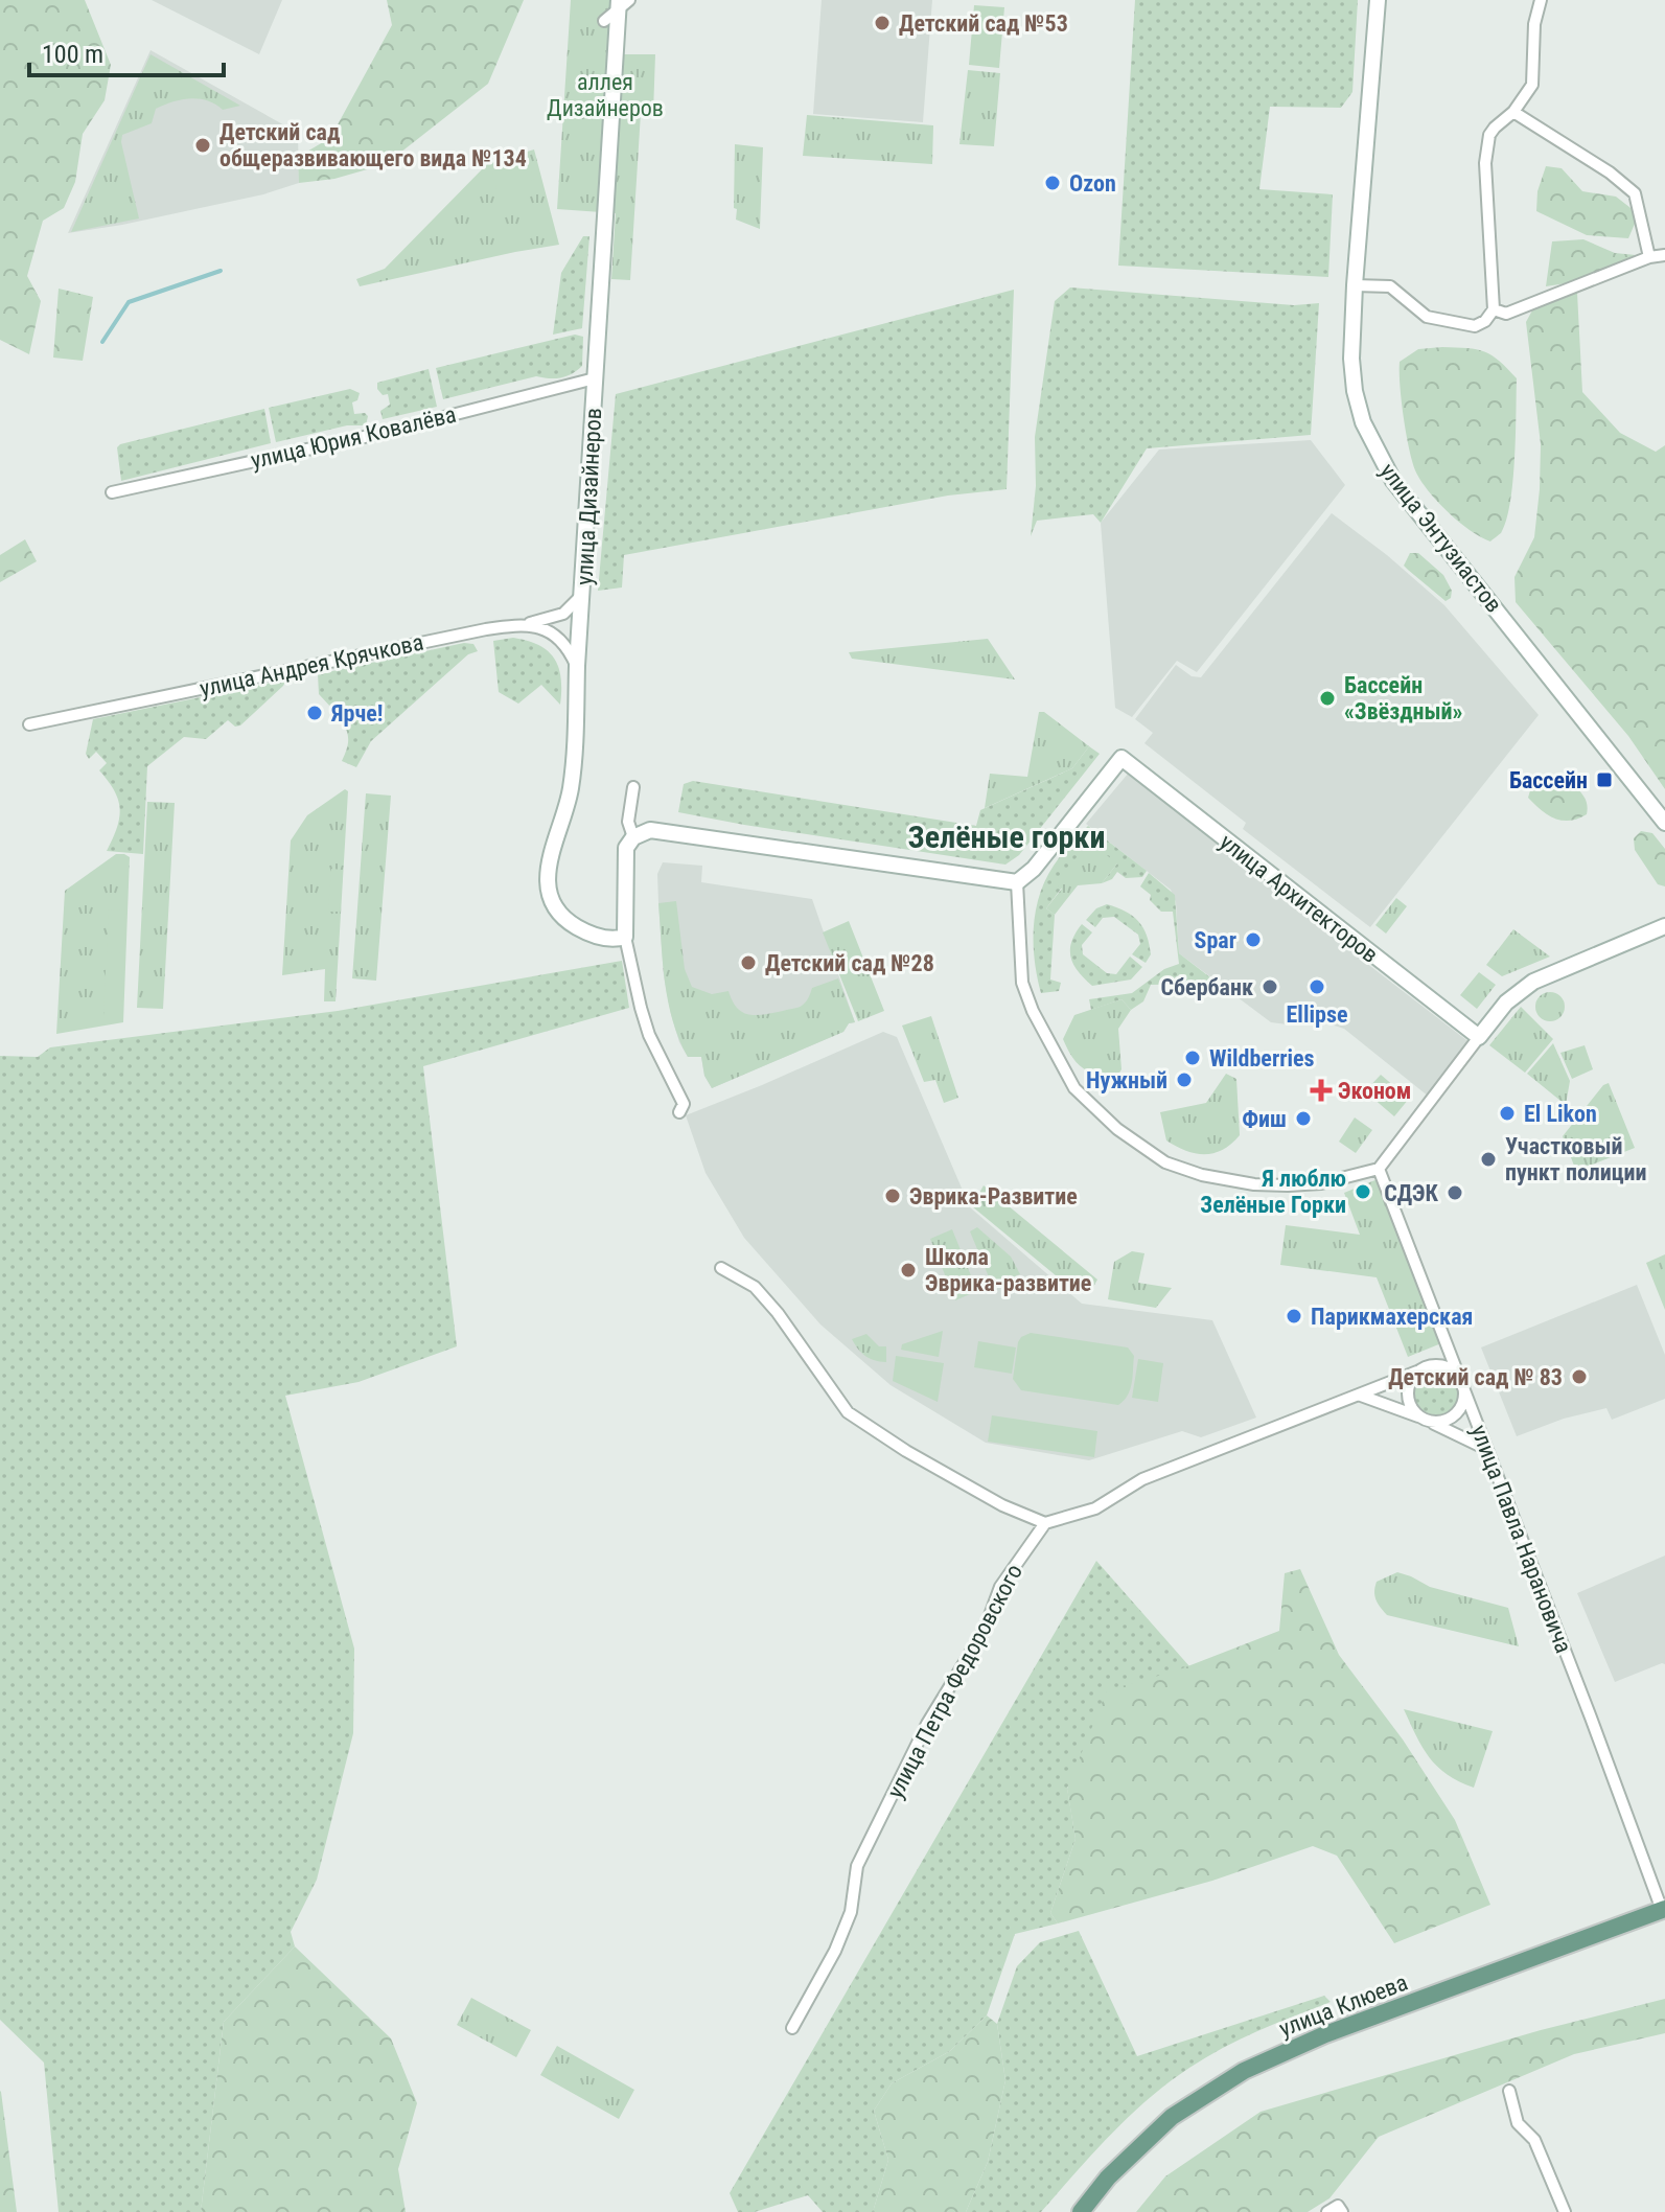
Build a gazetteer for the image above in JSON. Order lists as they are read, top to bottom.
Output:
{
  "streets": {
    "main road": ["улица Клюева"],
    "street": [
      "улица Юрия Ковалёва",
      "улица Дизайнеров",
      "улица Энтузиастов",
      "улица Андрея Крячкова",
      "улица Архитекторов",
      "улица Павла Нарановича",
      "улица Петра Федоровского"
    ]
  },
  "crossings": [
    ["улица Юрия Ковалёва", "улица Дизайнеров"],
    ["улица Дизайнеров", "улица Андрея Крячкова"],
    ["улица Павла Нарановича", "улица Клюева"]
  ],
  "districts": ["Зелёные горки"],
  "parks": ["аллея Дизайнеров"],
  "places": {
    "other": [
      "Детский сад №53",
      "Детский сад общеразвивающего вида №134",
      "Ozon",
      "Бассейн «Звёздный»",
      "Ярче!",
      "Spar",
      "Детский сад №28",
      "Сбербанк",
      "Ellipse",
      "Wildberries",
      "Нужный",
      "El Likon",
      "Фиш",
      "Участковый пункт полиции",
      "Я люблю Зелёные Горки",
      "СДЭК",
      "Эврика-Развитие",
      "Школа Эврика-развитие",
      "Парикмахерская",
      "Детский сад № 83"
    ],
    "transit": ["Бассейн"],
    "health": ["Эконом"]
  },
  "scale_bar": "100 m"
}
